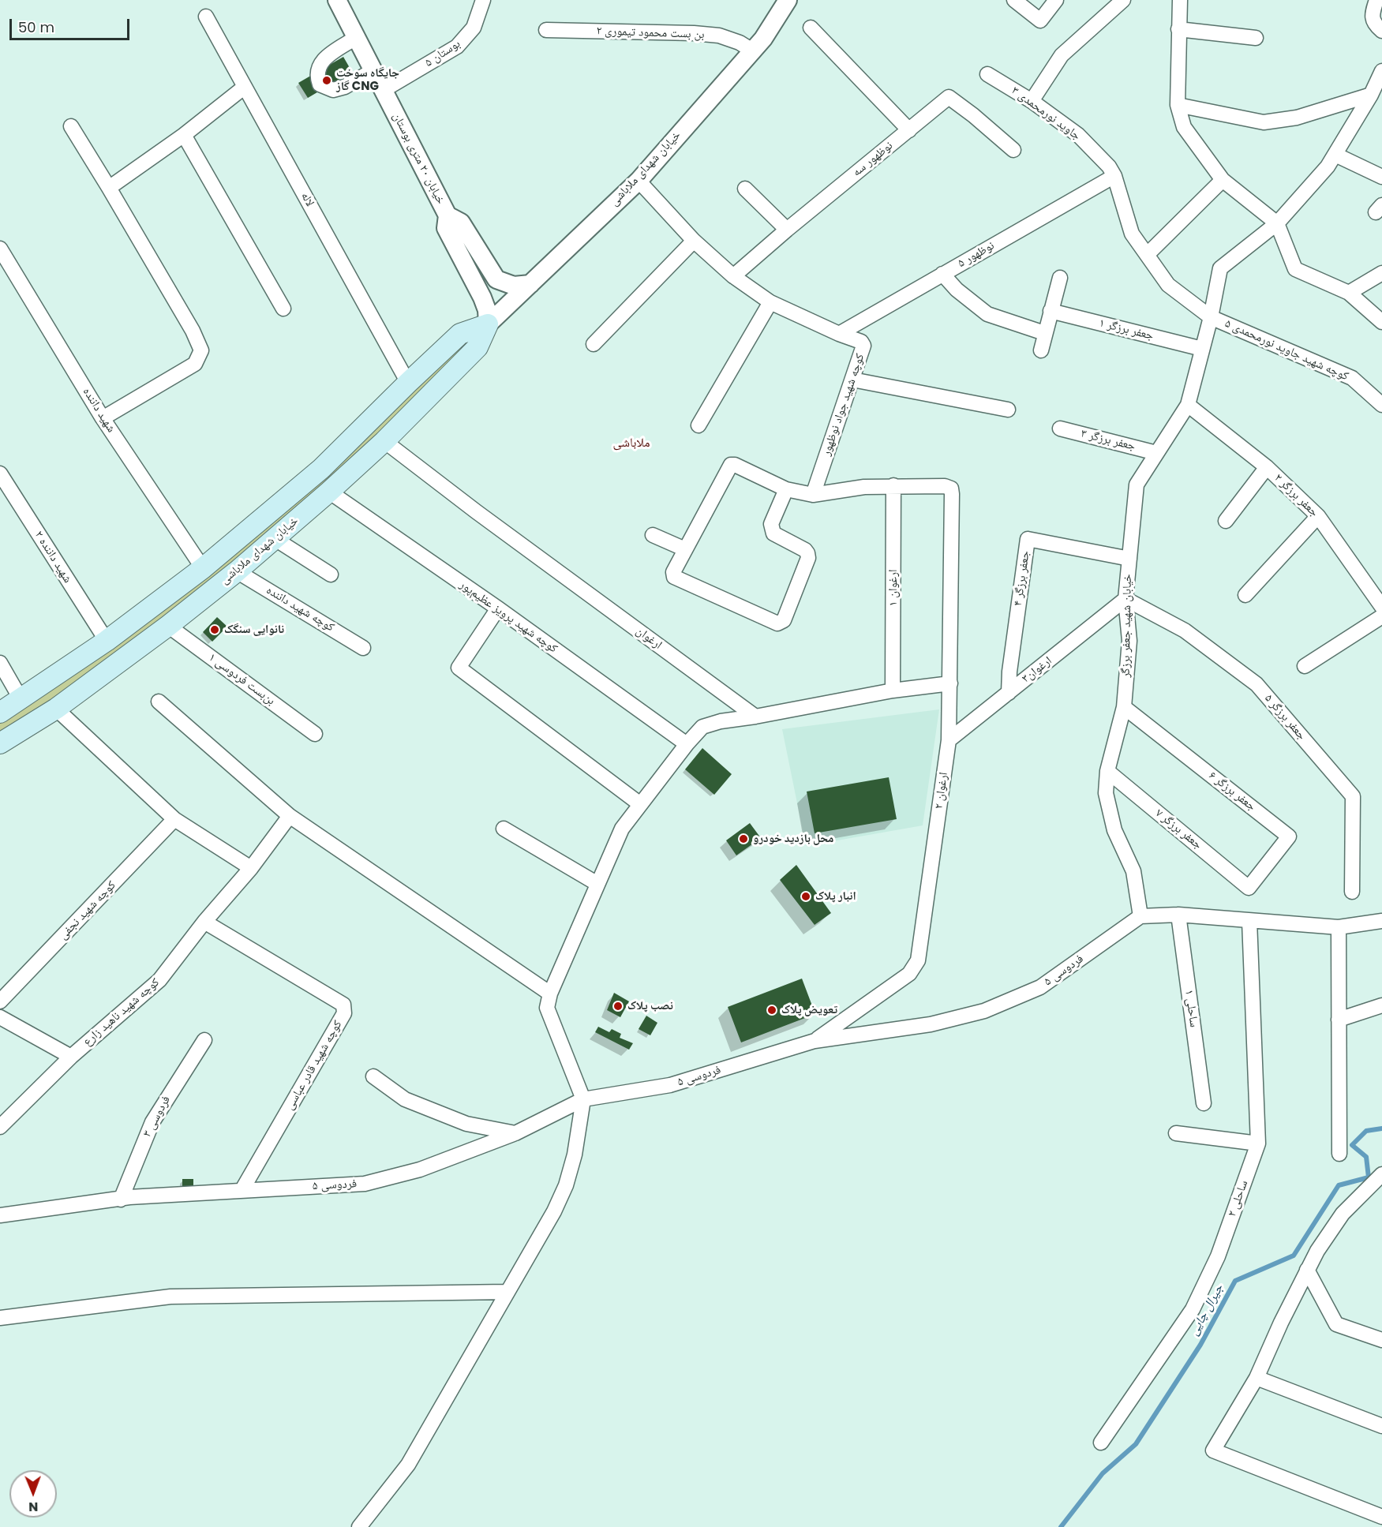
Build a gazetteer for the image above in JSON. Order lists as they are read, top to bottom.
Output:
{
  "streets": {
    "main road": ["خیابان شهدای ملاباشی"],
    "street": [
      "بن بست محمود تیموری ۲",
      "بوستان ۵",
      "جاوید نورمحمدی ۳",
      "خیابان ۲۰ متری بوستان",
      "نوظهور سه",
      "لاله",
      "نوظهور ۵",
      "جعفر برزگر ۱",
      "کوچه شهید جاوید نورمحمدی ۵",
      "کوچه شهید جواد نوظهور",
      "شهید داننده",
      "جعفر برزگر ۳",
      "جعفر برزگر ۲",
      "شهید داننده ۲",
      "جعفر برزگر ۴",
      "ارغوان ۱",
      "کوچه شهید داننده",
      "کوچه شهید پرویز عظیم‌پور",
      "خیابان شهید جعفر برزگر",
      "ارغوان",
      "ارغوان۳",
      "بن‌بست فردوسی ۱",
      "جعفر برزگر ۵",
      "ارغوان ۲",
      "جعفر برزگر ۶",
      "جعفر برزگر ۷",
      "کوچه شهید نجفی",
      "فردوسی ۵",
      "ساحلی ۱",
      "کوچه شهید ناهید زارع",
      "کوچه شهید قادر عباسی",
      "فردوسی ۳",
      "ساحلی ۲"
    ]
  },
  "crossings": [
    ["بن بست محمود تیموری ۲", "خیابان شهدای ملاباشی"],
    ["بوستان ۵", "خیابان ۲۰ متری بوستان"],
    ["جاوید نورمحمدی ۳", "نوظهور ۵"],
    ["جاوید نورمحمدی ۳", "کوچه شهید جاوید نورمحمدی ۵"],
    ["جاوید نورمحمدی ۳", "خیابان شهید جعفر برزگر"],
    ["خیابان ۲۰ متری بوستان", "خیابان شهدای ملاباشی"],
    ["نوظهور سه", "کوچه شهید جواد نوظهور"],
    ["خیابان شهدای ملاباشی", "لاله"],
    ["خیابان شهدای ملاباشی", "کوچه شهید جواد نوظهور"],
    ["خیابان شهدای ملاباشی", "شهید داننده"],
    ["خیابان شهدای ملاباشی", "شهید داننده ۲"],
    ["خیابان شهدای ملاباشی", "کوچه شهید داننده"],
    ["خیابان شهدای ملاباشی", "کوچه شهید پرویز عظیم‌پور"],
    ["خیابان شهدای ملاباشی", "ارغوان"],
    ["خیابان شهدای ملاباشی", "بن‌بست فردوسی ۱"],
    ["نوظهور ۵", "کوچه شهید جواد نوظهور"],
    ["جعفر برزگر ۱", "خیابان شهید جعفر برزگر"],
    ["کوچه شهید جاوید نورمحمدی ۵", "خیابان شهید جعفر برزگر"],
    ["جعفر برزگر ۳", "خیابان شهید جعفر برزگر"],
    ["جعفر برزگر ۲", "خیابان شهید جعفر برزگر"],
    ["جعفر برزگر ۴", "خیابان شهید جعفر برزگر"],
    ["جعفر برزگر ۴", "ارغوان۳"],
    ["ارغوان ۱", "ارغوان ۲"],
    ["خیابان شهید جعفر برزگر", "ارغوان۳"],
    ["خیابان شهید جعفر برزگر", "جعفر برزگر ۵"],
    ["خیابان شهید جعفر برزگر", "جعفر برزگر ۶"],
    ["خیابان شهید جعفر برزگر", "جعفر برزگر ۷"],
    ["خیابان شهید جعفر برزگر", "فردوسی ۵"],
    ["ارغوان۳", "جعفر برزگر ۵"],
    ["ارغوان۳", "ارغوان ۲"],
    ["ارغوان ۲", "فردوسی ۵"],
    ["جعفر برزگر ۶", "جعفر برزگر ۷"],
    ["فردوسی ۵", "کوچه شهید قادر عباسی"],
    ["فردوسی ۵", "فردوسی ۳"],
    ["کوچه شهید ناهید زارع", "کوچه شهید قادر عباسی"]
  ],
  "districts": ["ملاباشی"],
  "water": ["جیرال چایی"],
  "places": [
    "جایگاه سوخت گاز CNG",
    "نانوایی سنگک",
    "محل بازدید خودرو",
    "انبار پلاک",
    "نصب پلاک",
    "تعویض پلاک"
  ],
  "scale_bar": "50 m",
  "north": "bottom"
}
